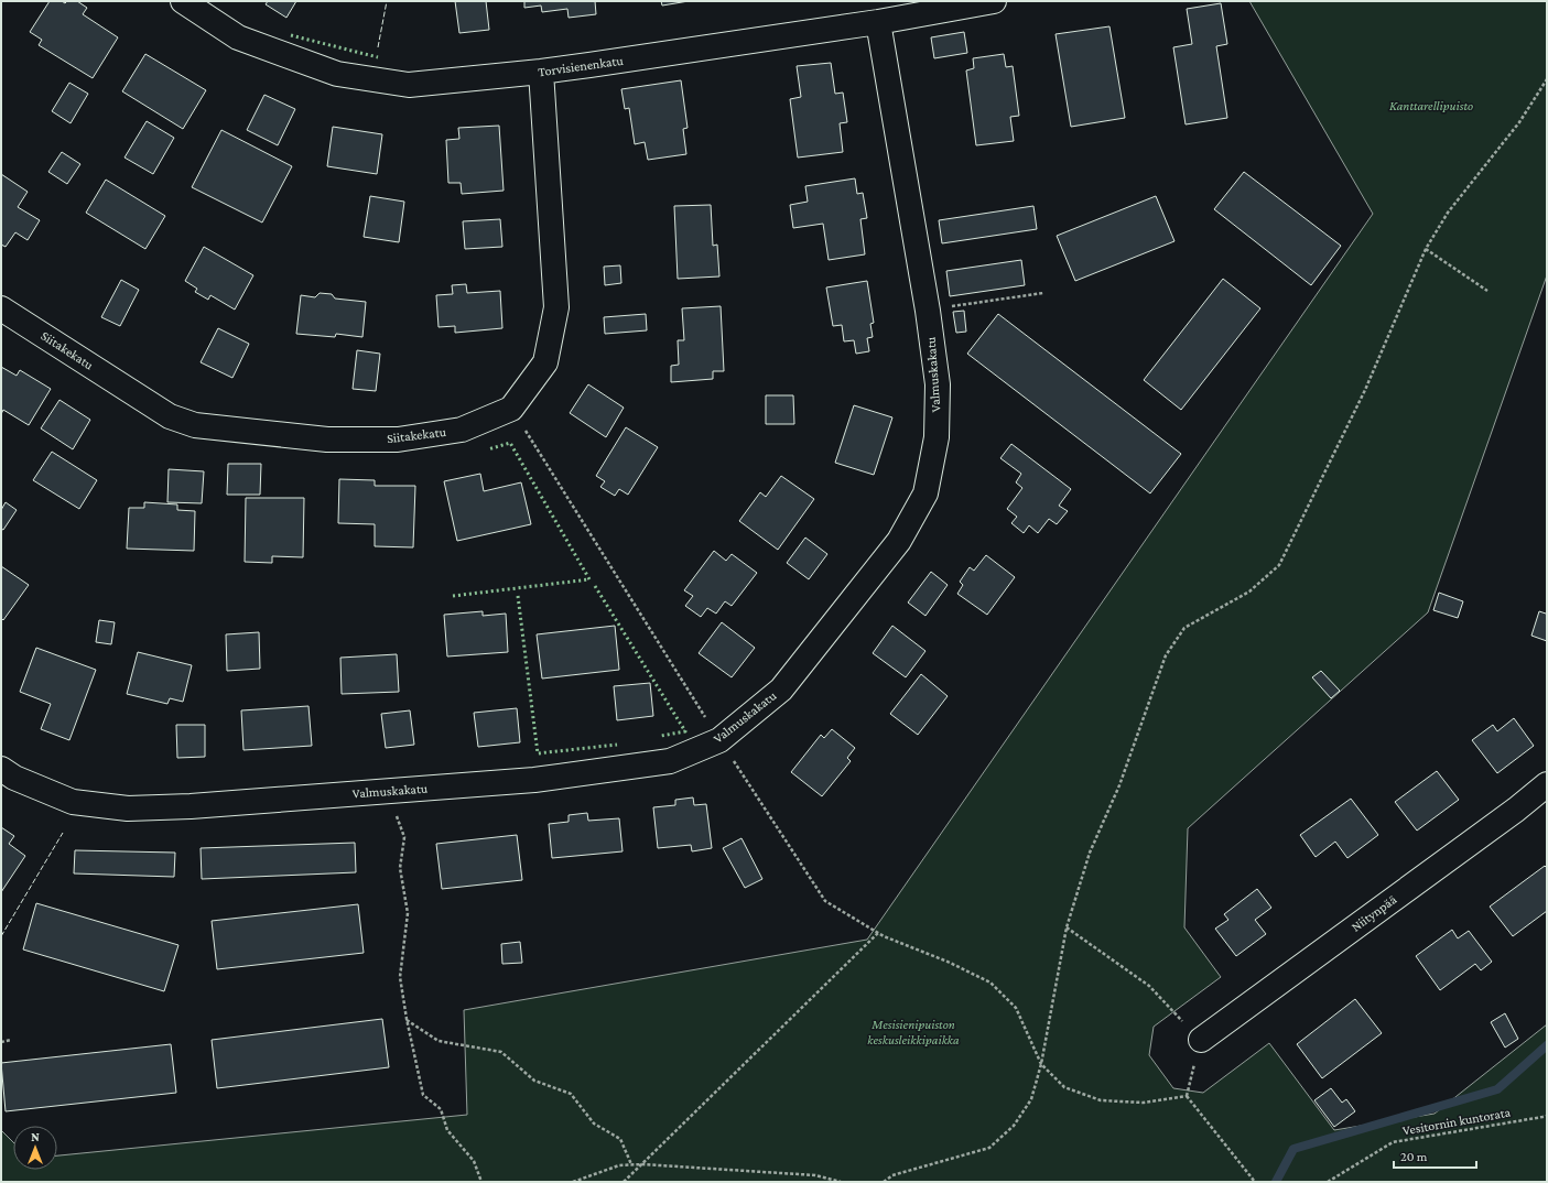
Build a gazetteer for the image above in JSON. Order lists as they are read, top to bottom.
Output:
{
  "streets": {
    "street": [
      "Torvisienenkatu",
      "Siitakekatu",
      "Valmuskakatu",
      "Niitynpää"
    ],
    "path": ["Vesitornin kuntorata"]
  },
  "crossings": [
    ["Torvisienenkatu", "Valmuskakatu"]
  ],
  "parks": ["Kanttarellipuisto", "Mesisienipuiston keskusleikkipaikka"],
  "scale_bar": "20 m",
  "north": "top"
}
